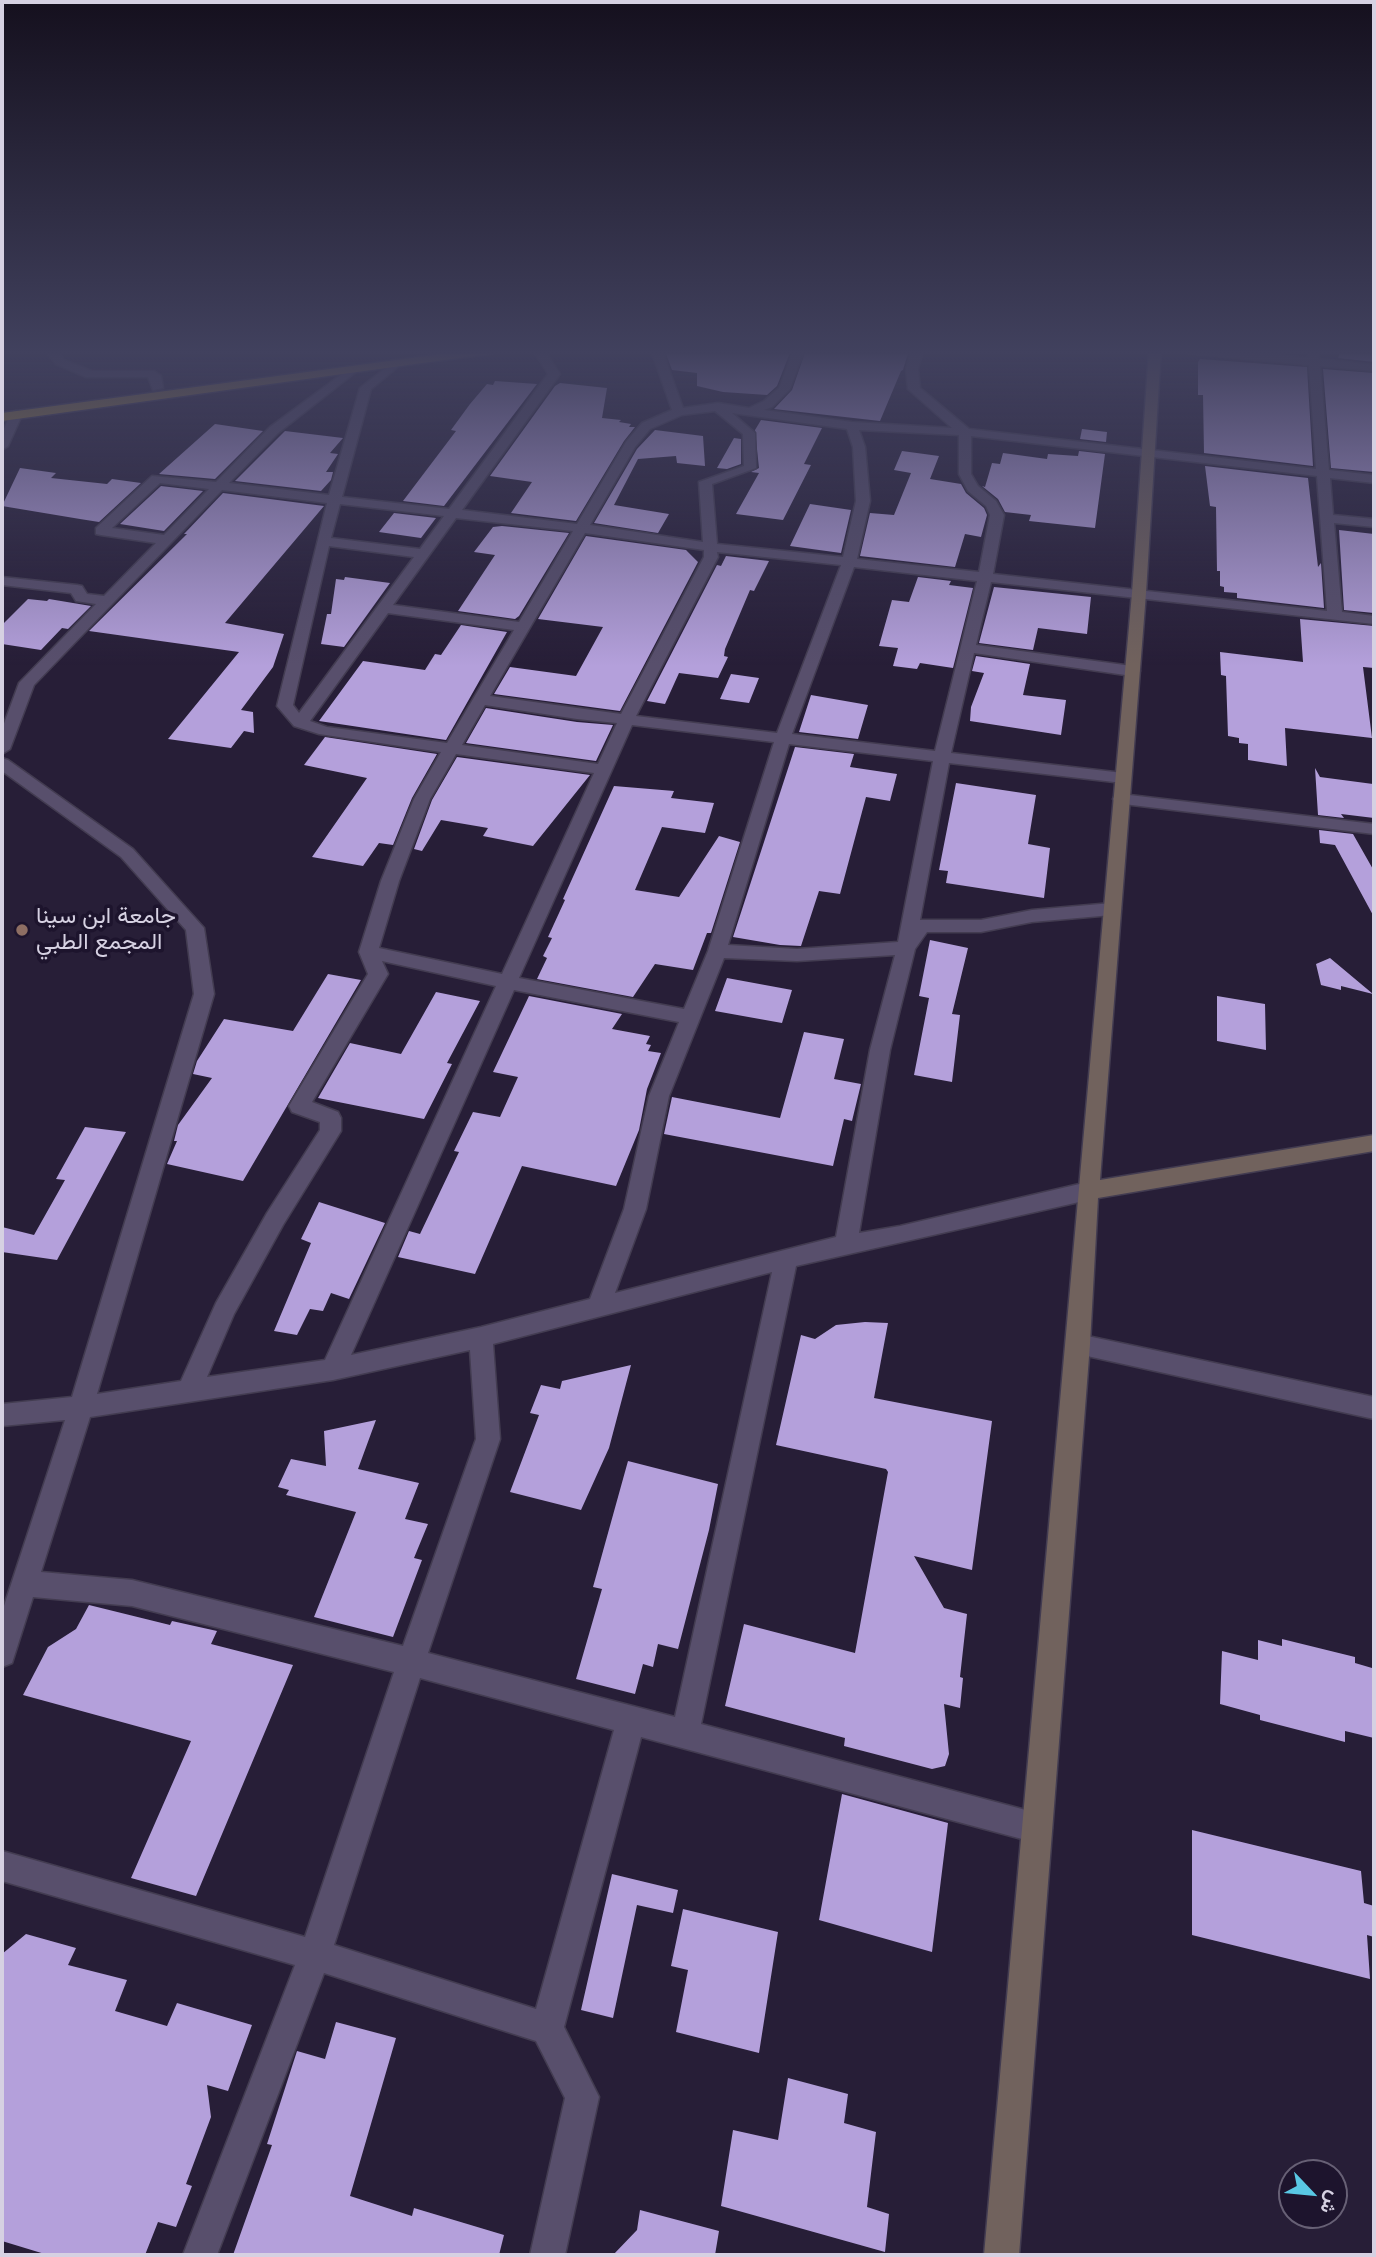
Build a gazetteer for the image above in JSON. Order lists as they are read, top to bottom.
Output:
{
  "places": ["جامعة ابن سينا المجمع الطبي"],
  "north": "bottom right"
}
